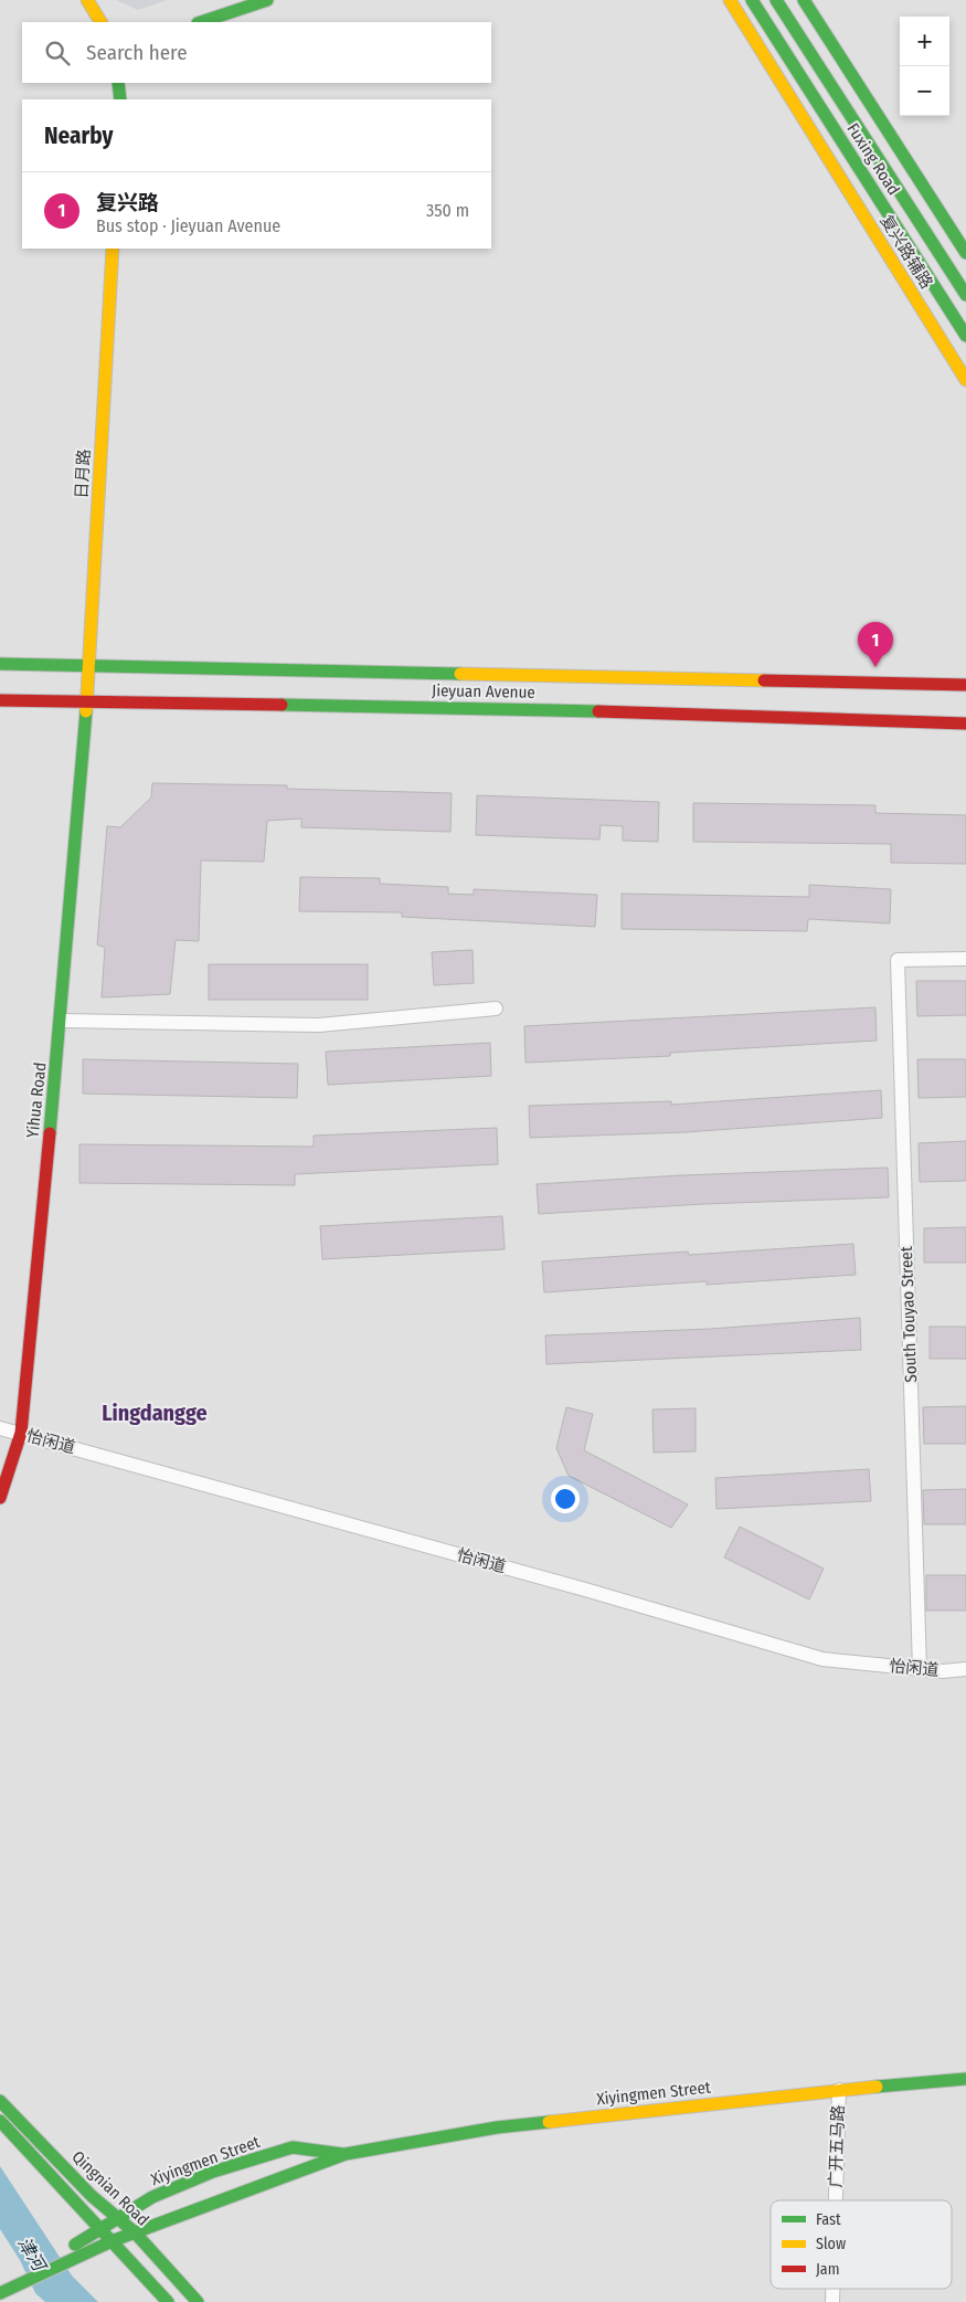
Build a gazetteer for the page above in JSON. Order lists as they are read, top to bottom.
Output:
{
  "streets": {
    "main road": [
      "Fuxing Road",
      "复兴路辅路",
      "日月路",
      "Jieyuan Avenue",
      "Yihua Road",
      "Xiyingmen Street",
      "Qingnian Road"
    ],
    "street": ["South Touyao Street", "怡闲道", "广开五马路"]
  },
  "crossings": [
    ["日月路", "Jieyuan Avenue"],
    ["日月路", "Yihua Road"],
    ["Jieyuan Avenue", "Yihua Road"],
    ["Yihua Road", "怡闲道"],
    ["South Touyao Street", "怡闲道"],
    ["Xiyingmen Street", "广开五马路"],
    ["Xiyingmen Street", "Qingnian Road"]
  ],
  "districts": ["Lingdangge"],
  "water": ["津河"],
  "legend": ["Fast", "Slow", "Jam"],
  "page": {
    "map_buttons": ["+", "−"],
    "search": "Search here",
    "heading": "Nearby",
    "list": [
      {
        "mark": "1",
        "name": "复兴路",
        "note": "Bus stop · Jieyuan Avenue",
        "value": "350 m"
      }
    ],
    "pins": "1"
  }
}
